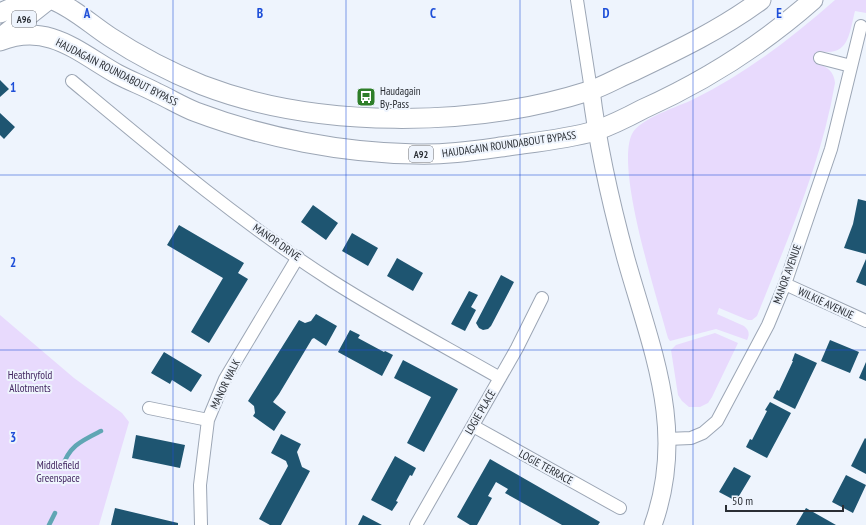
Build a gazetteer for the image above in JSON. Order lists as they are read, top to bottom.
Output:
{
  "streets": {
    "main road": ["A96", "HAUDAGAIN ROUNDABOUT BYPASS", "A92"],
    "street": [
      "MANOR DRIVE",
      "MANOR AVENUE",
      "WILKIE AVENUE",
      "MANOR WALK",
      "LOGIE PLACE",
      "LOGIE TERRACE"
    ]
  },
  "crossings": [
    ["MANOR DRIVE", "MANOR WALK"],
    ["MANOR DRIVE", "LOGIE PLACE"],
    ["MANOR AVENUE", "WILKIE AVENUE"],
    ["LOGIE PLACE", "LOGIE TERRACE"]
  ],
  "parks": ["Heathryfold Allotments", "Middlefield Greenspace"],
  "places": {
    "bus stop": ["Haudagain By-Pass"]
  },
  "scale_bar": "50 m",
  "grid": {
    "columns": [
      "A",
      "B",
      "C",
      "D",
      "E"
    ],
    "rows": ["1", "2", "3"]
  }
}
